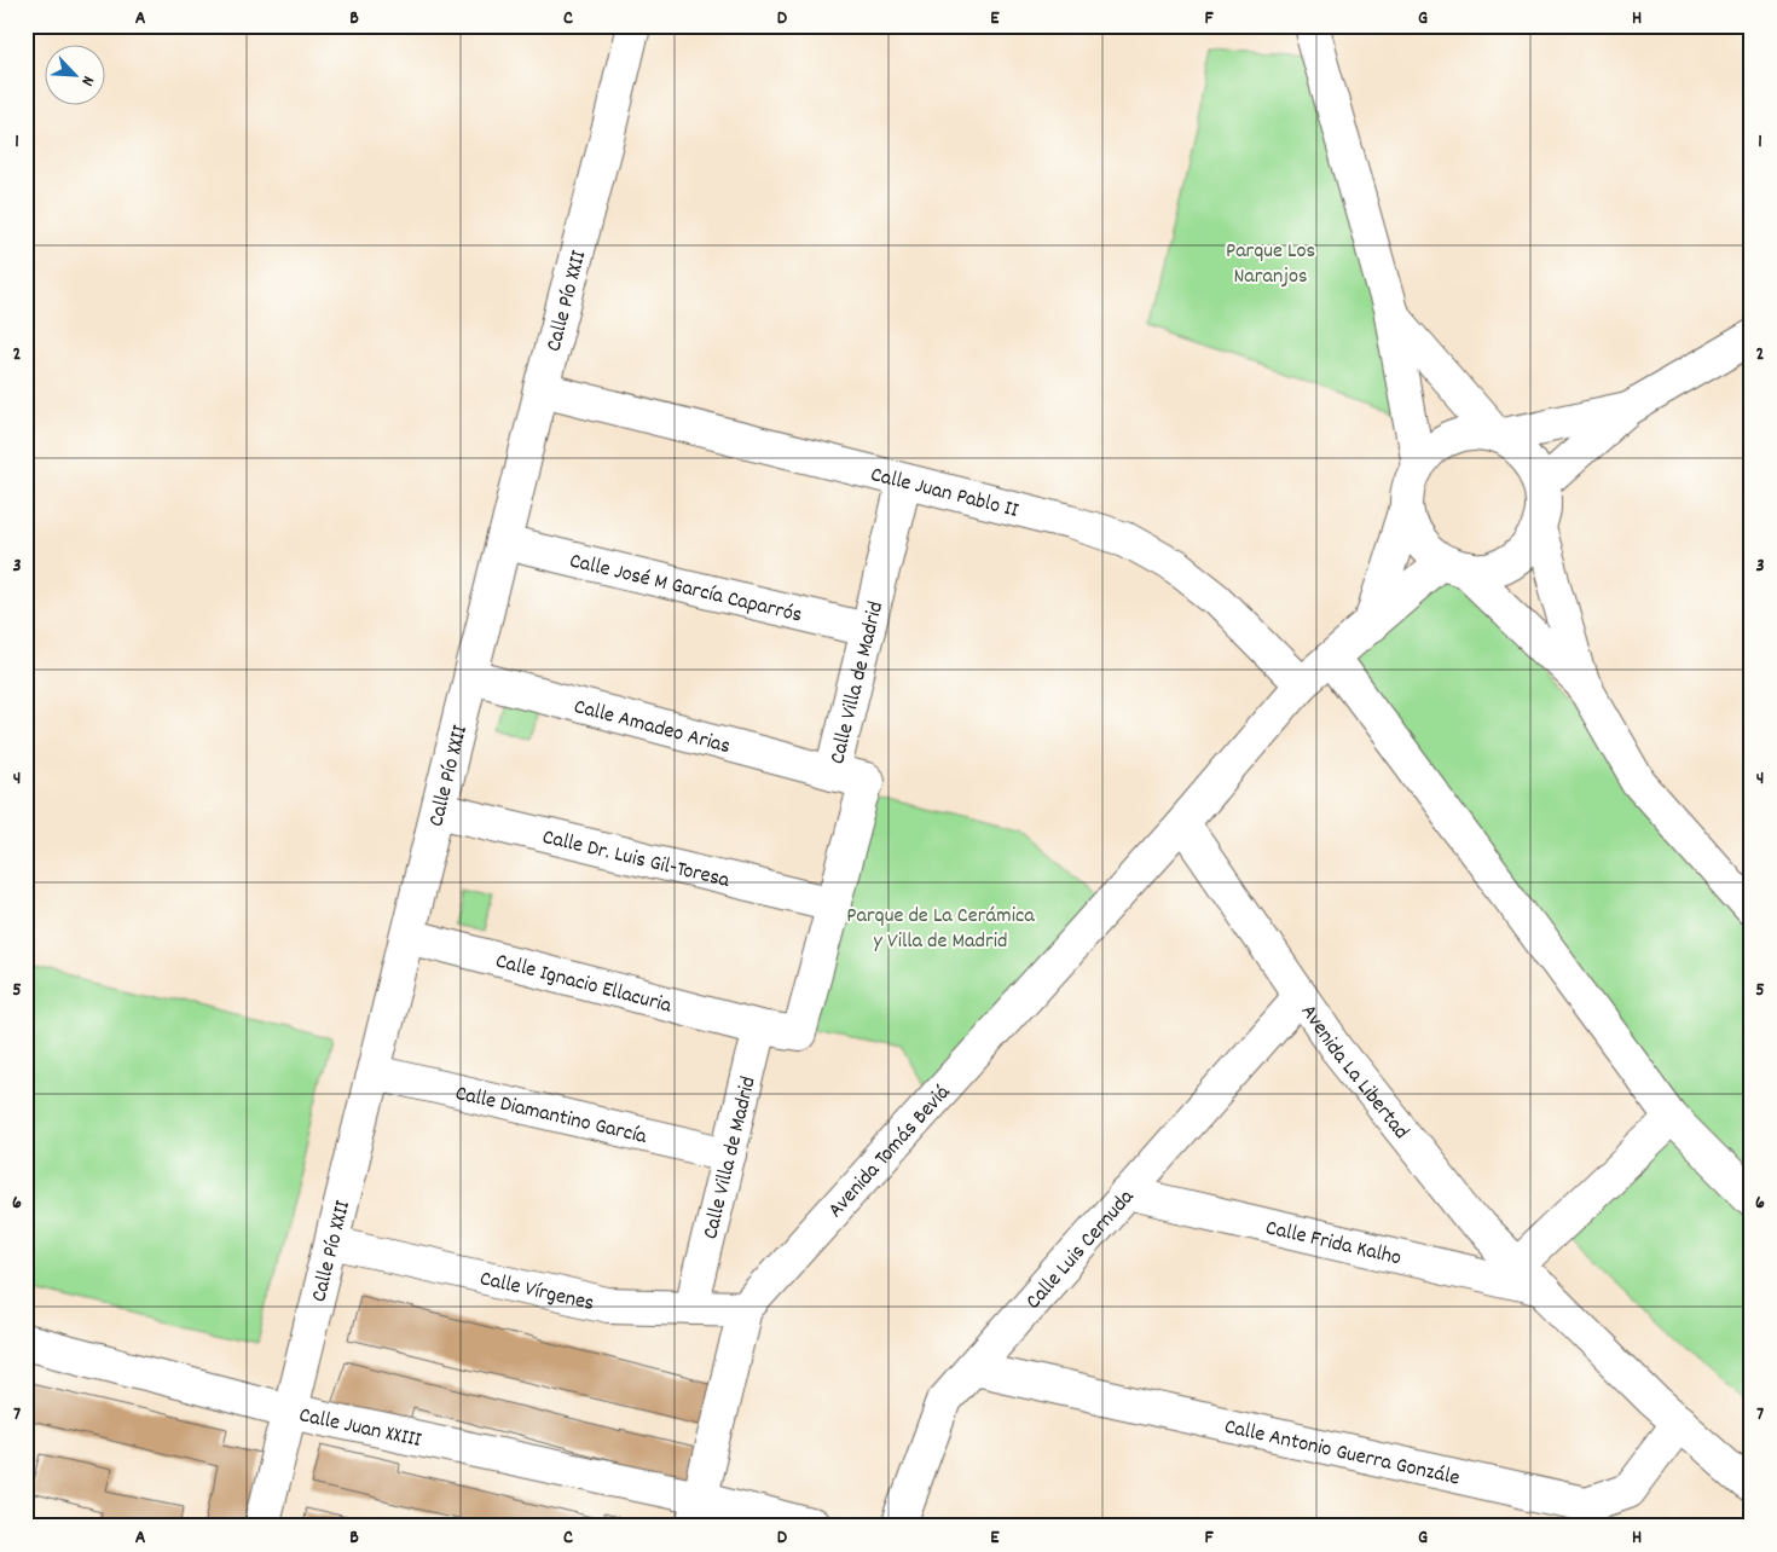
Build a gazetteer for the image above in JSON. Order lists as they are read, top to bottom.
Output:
{
  "streets": {
    "street": [
      "Calle Pío XXII",
      "Calle Juan Pablo II",
      "Calle José M García Caparrós",
      "Calle Villa de Madrid",
      "Calle Amadeo Arias",
      "Calle Dr. Luis Gil-Toresa",
      "Calle Ignacio Ellacuria",
      "Avenida La Libertad",
      "Calle Diamantino García",
      "Avenida Tomás Beviá",
      "Calle Frida Kalho",
      "Calle Luis Cernuda",
      "Calle Vírgenes",
      "Calle Juan XXIII",
      "Calle Antonio Guerra Gonzále"
    ]
  },
  "crossings": [
    ["Calle Pío XXII", "Calle Juan Pablo II"],
    ["Calle Pío XXII", "Calle José M García Caparrós"],
    ["Calle Pío XXII", "Calle Amadeo Arias"],
    ["Calle Pío XXII", "Calle Dr. Luis Gil-Toresa"],
    ["Calle Pío XXII", "Calle Ignacio Ellacuria"],
    ["Calle Pío XXII", "Calle Diamantino García"],
    ["Calle Pío XXII", "Calle Vírgenes"],
    ["Calle Pío XXII", "Calle Juan XXIII"],
    ["Calle Juan Pablo II", "Calle Villa de Madrid"],
    ["Calle José M García Caparrós", "Calle Villa de Madrid"],
    ["Calle Villa de Madrid", "Calle Amadeo Arias"],
    ["Calle Villa de Madrid", "Calle Dr. Luis Gil-Toresa"],
    ["Calle Villa de Madrid", "Calle Ignacio Ellacuria"],
    ["Calle Villa de Madrid", "Calle Diamantino García"],
    ["Calle Villa de Madrid", "Calle Vírgenes"],
    ["Avenida La Libertad", "Avenida Tomás Beviá"],
    ["Avenida La Libertad", "Calle Frida Kalho"],
    ["Avenida La Libertad", "Calle Luis Cernuda"],
    ["Avenida La Libertad", "Calle Antonio Guerra Gonzále"],
    ["Avenida Tomás Beviá", "Calle Vírgenes"],
    ["Avenida Tomás Beviá", "Calle Juan XXIII"],
    ["Calle Frida Kalho", "Calle Luis Cernuda"],
    ["Calle Luis Cernuda", "Calle Antonio Guerra Gonzále"]
  ],
  "parks": ["Parque Los Naranjos", "Parque de La Cerámica y Villa de Madrid"],
  "north": "bottom right",
  "grid": {
    "columns": [
      "A",
      "B",
      "C",
      "D",
      "E",
      "F",
      "G",
      "H"
    ],
    "rows": [
      "1",
      "2",
      "3",
      "4",
      "5",
      "6",
      "7"
    ]
  }
}
